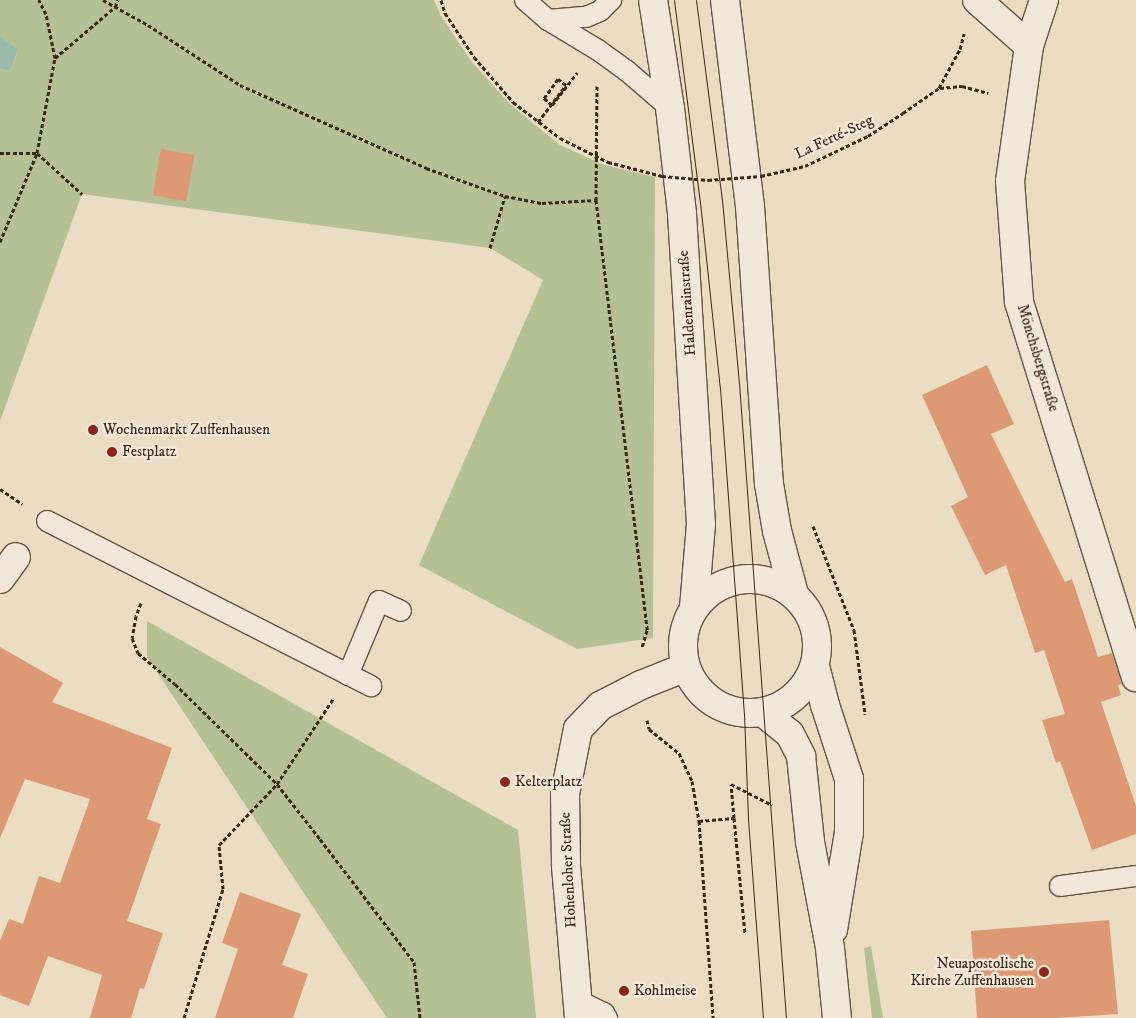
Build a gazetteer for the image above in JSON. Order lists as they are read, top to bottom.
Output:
{
  "streets": {
    "main road": ["Haldenrainstraße", "Mönchsbergstraße", "Hohenloher Straße"],
    "path": ["La Ferté-Steg"]
  },
  "crossings": [
    ["Haldenrainstraße", "Hohenloher Straße"]
  ],
  "places": [
    "Wochenmarkt Zuffenhausen",
    "Festplatz",
    "Kelterplatz",
    "Neuapostolische Kirche Zuffenhausen",
    "Kohlmeise"
  ]
}
